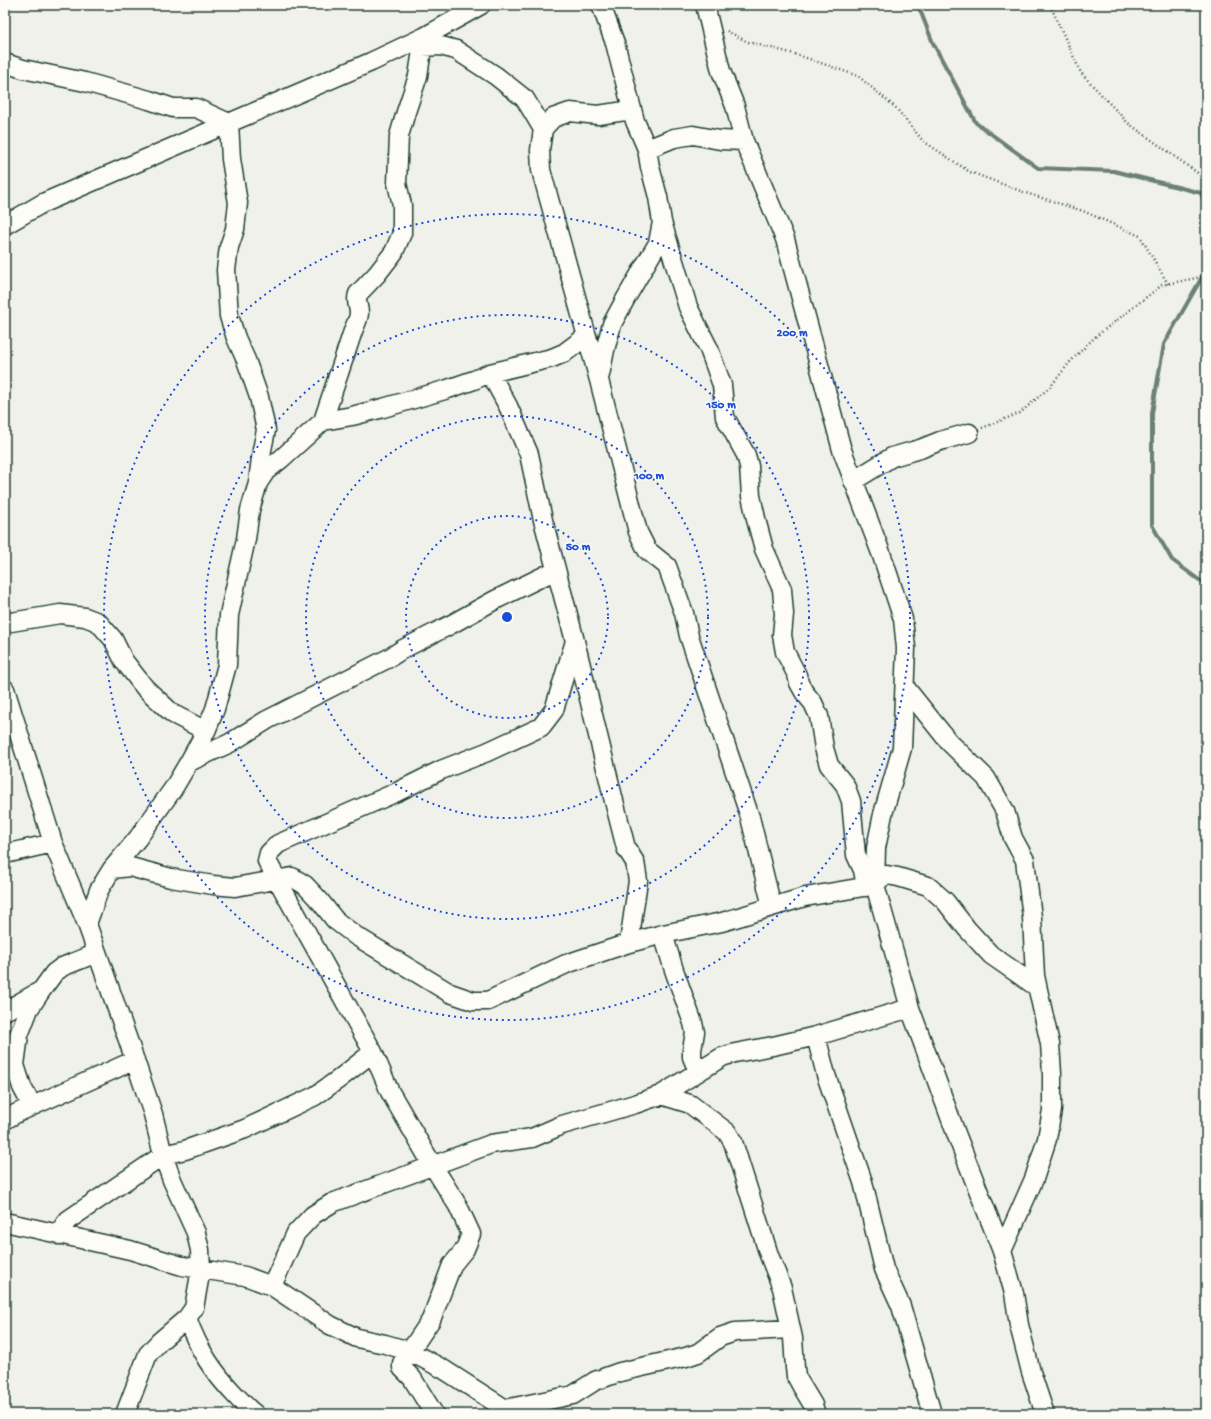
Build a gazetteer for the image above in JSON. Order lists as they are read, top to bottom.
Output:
{
  "rings": [
    "200 m",
    "150 m",
    "100 m",
    "50 m"
  ]
}
